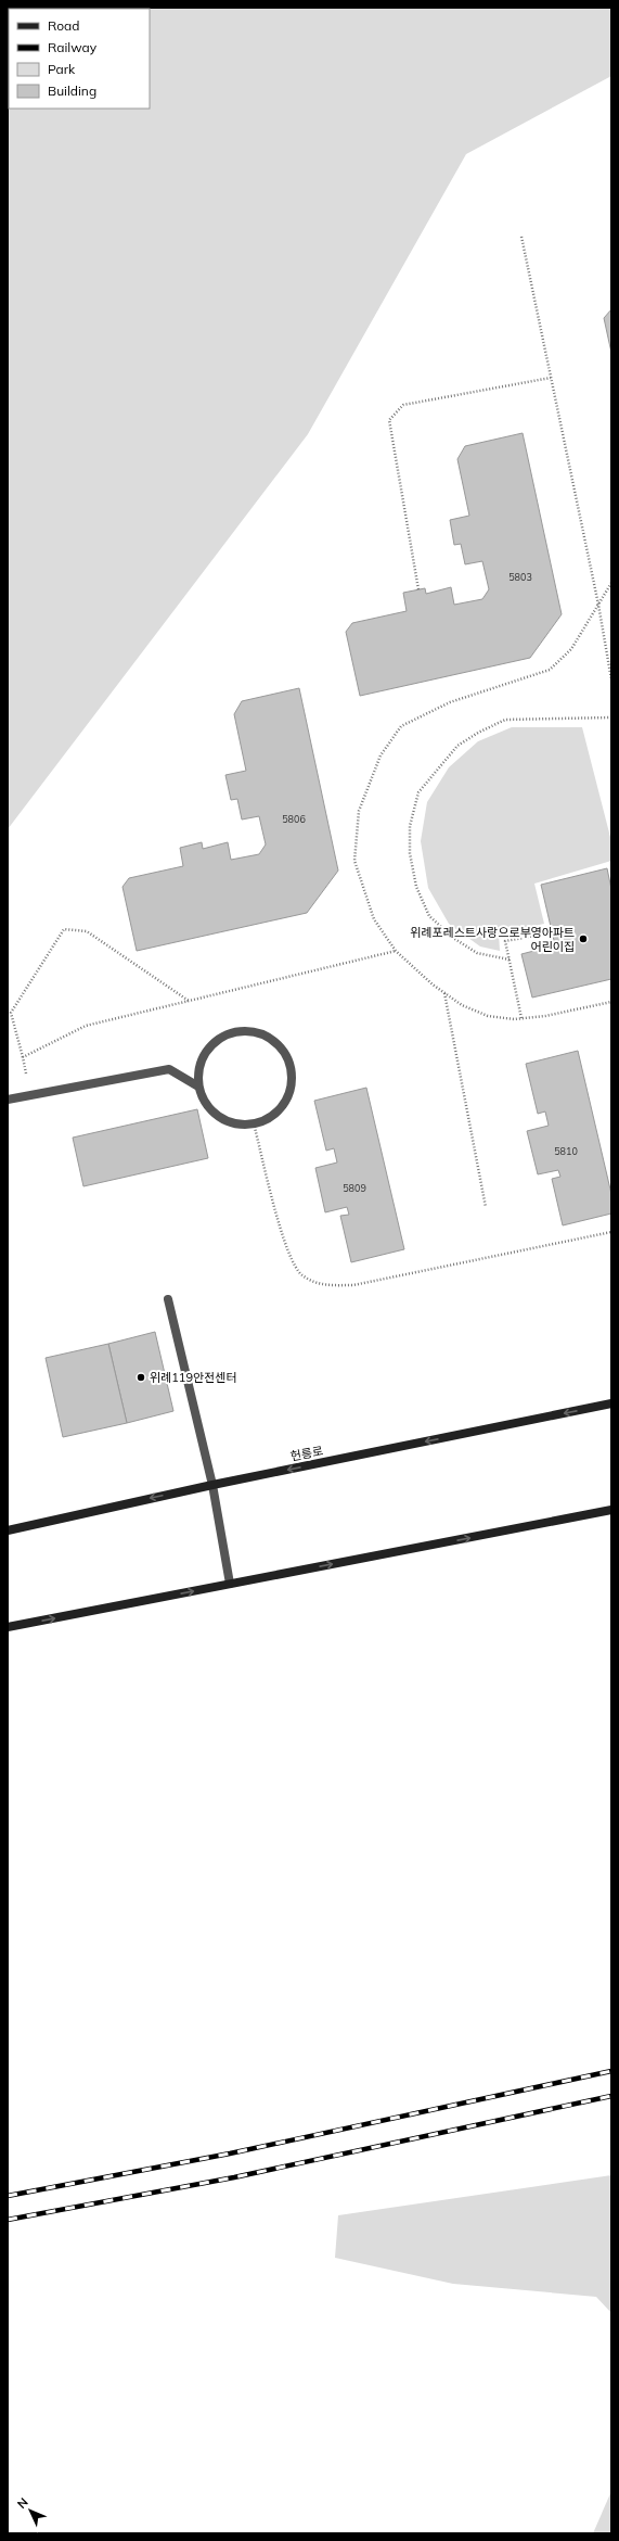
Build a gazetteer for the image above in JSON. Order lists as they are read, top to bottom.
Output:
{
  "streets": {
    "main road": ["헌릉로"]
  },
  "one_way": ["헌릉로"],
  "places": ["위례포레스트사랑으로부영아파트 어린이집", "위례119안전센터"],
  "house_numbers": [
    "5803",
    "5806",
    "5810",
    "5809"
  ],
  "legend": [
    "Road",
    "Railway",
    "Park",
    "Building"
  ],
  "north": "top left"
}
